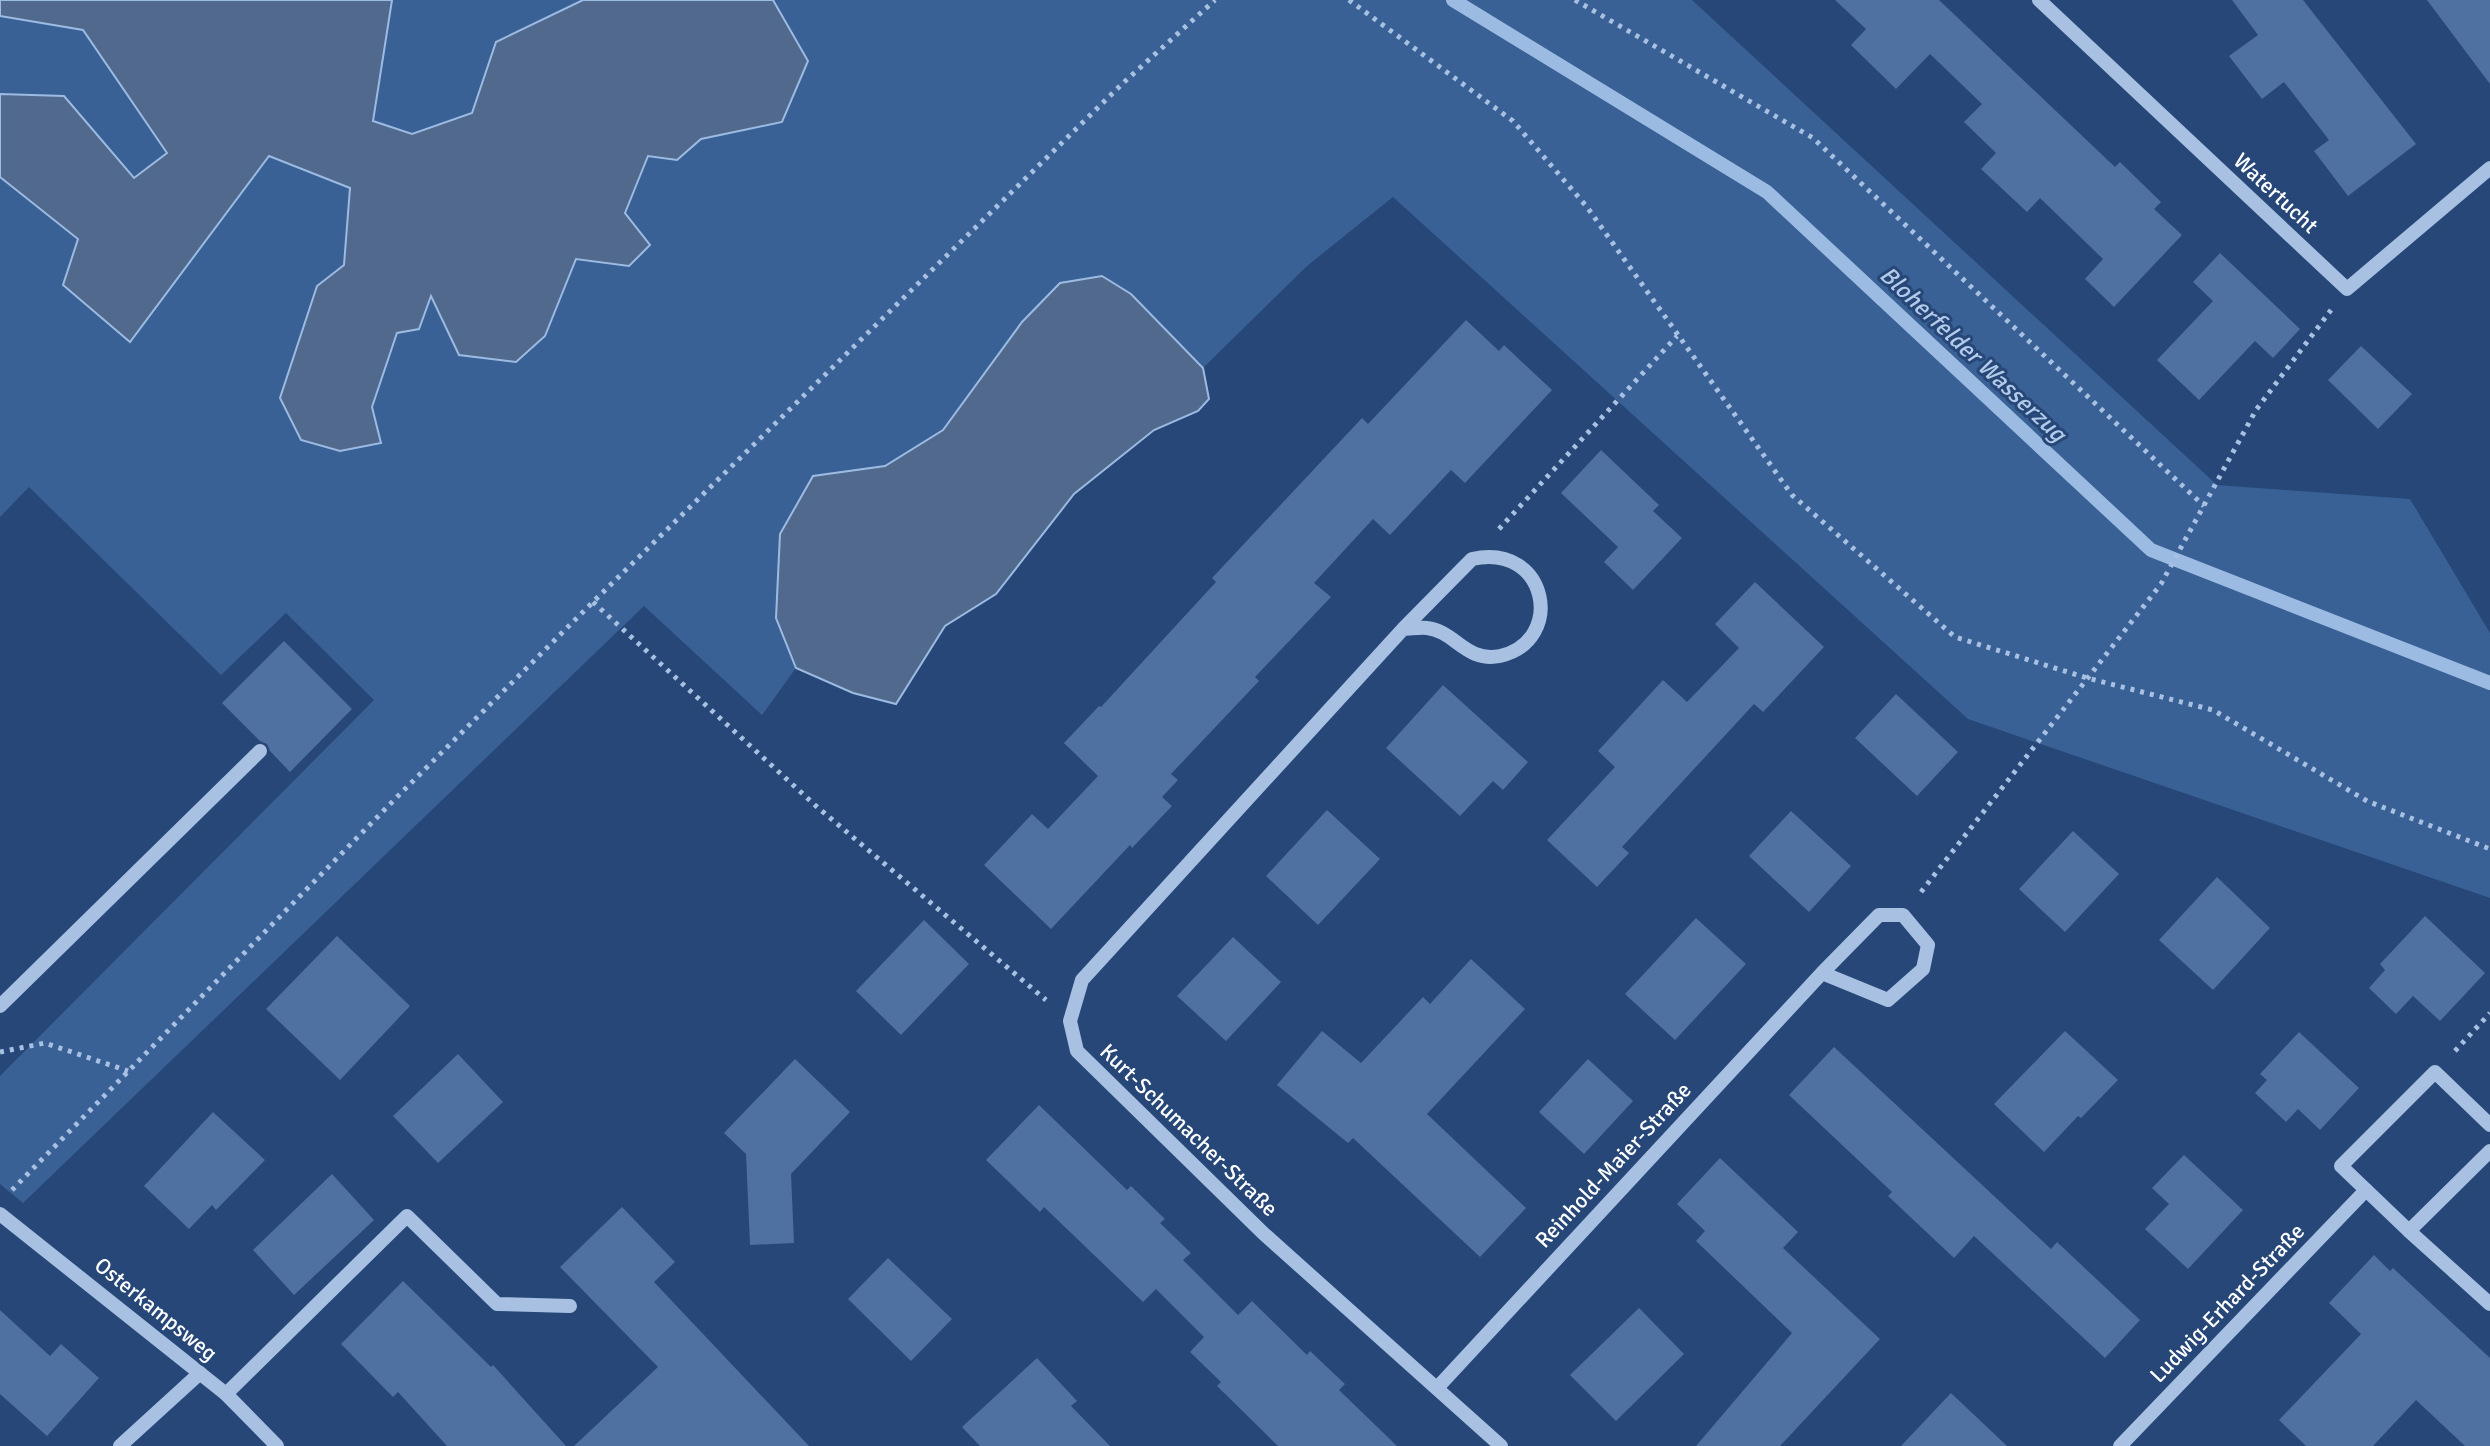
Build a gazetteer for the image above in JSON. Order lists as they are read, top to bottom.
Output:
{
  "streets": {
    "street": [
      "Watertucht",
      "Kurt-Schumacher-Straße",
      "Reinhold-Maier-Straße",
      "Ludwig-Erhard-Straße",
      "Osterkampsweg"
    ]
  },
  "crossings": [
    ["Kurt-Schumacher-Straße", "Reinhold-Maier-Straße"]
  ],
  "water": ["Bloherfelder Wasserzug"]
}
